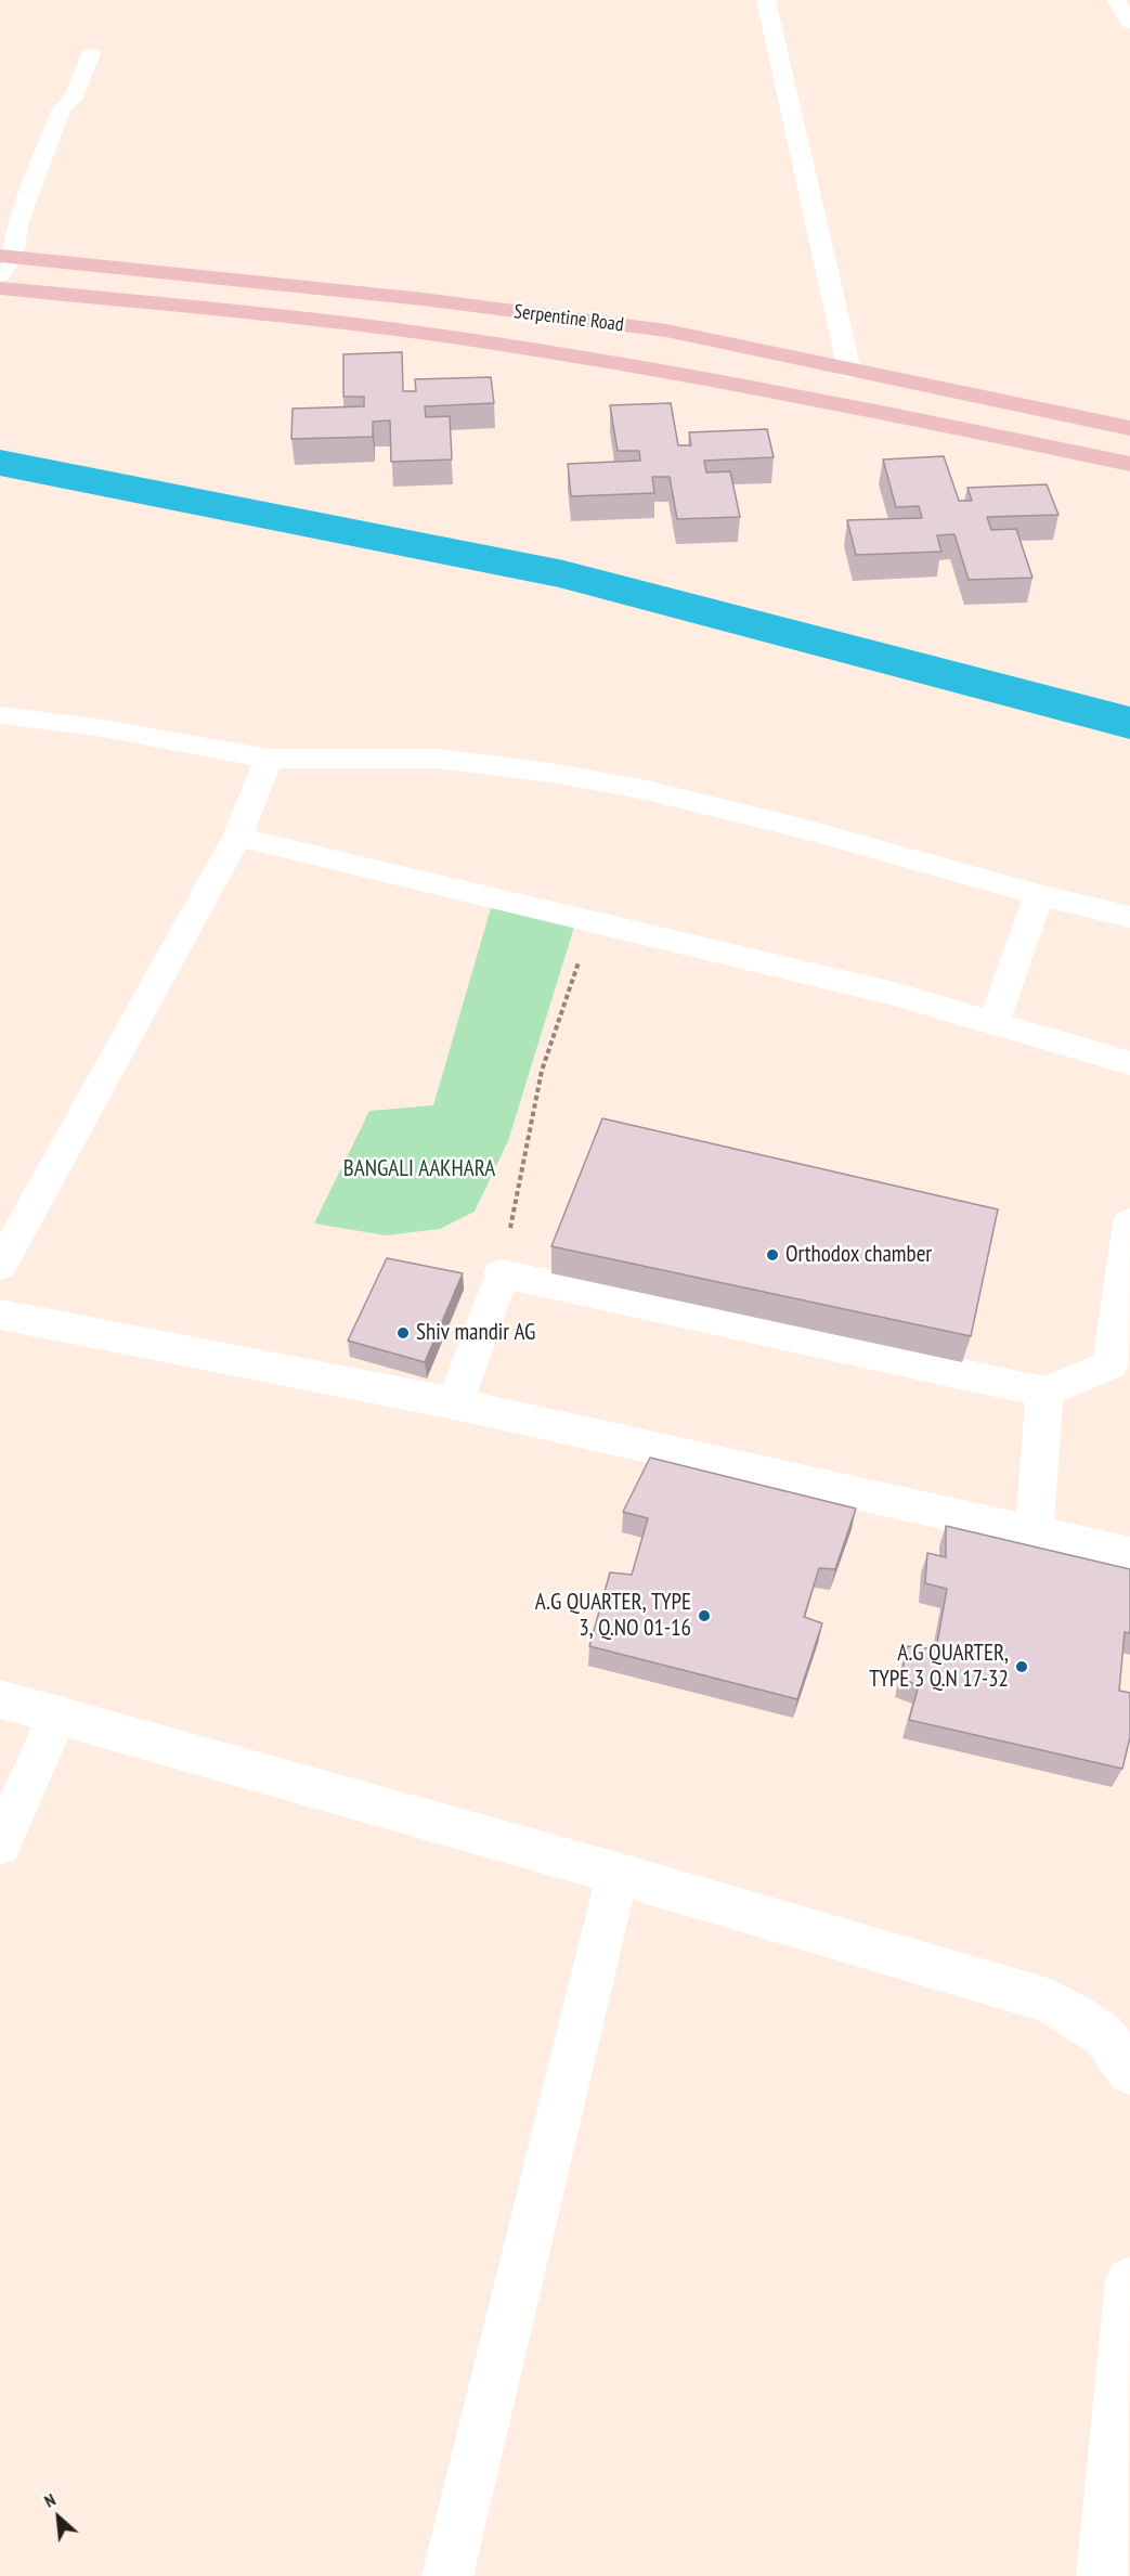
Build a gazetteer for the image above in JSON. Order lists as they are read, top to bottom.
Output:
{
  "streets": {
    "main road": ["Serpentine Road"]
  },
  "parks": ["BANGALI AAKHARA"],
  "places": [
    "Orthodox chamber",
    "Shiv mandir AG",
    "A.G QUARTER, TYPE 3, Q.NO 01-16",
    "A.G QUARTER, TYPE 3 Q.N 17-32"
  ],
  "north": "top left"
}
